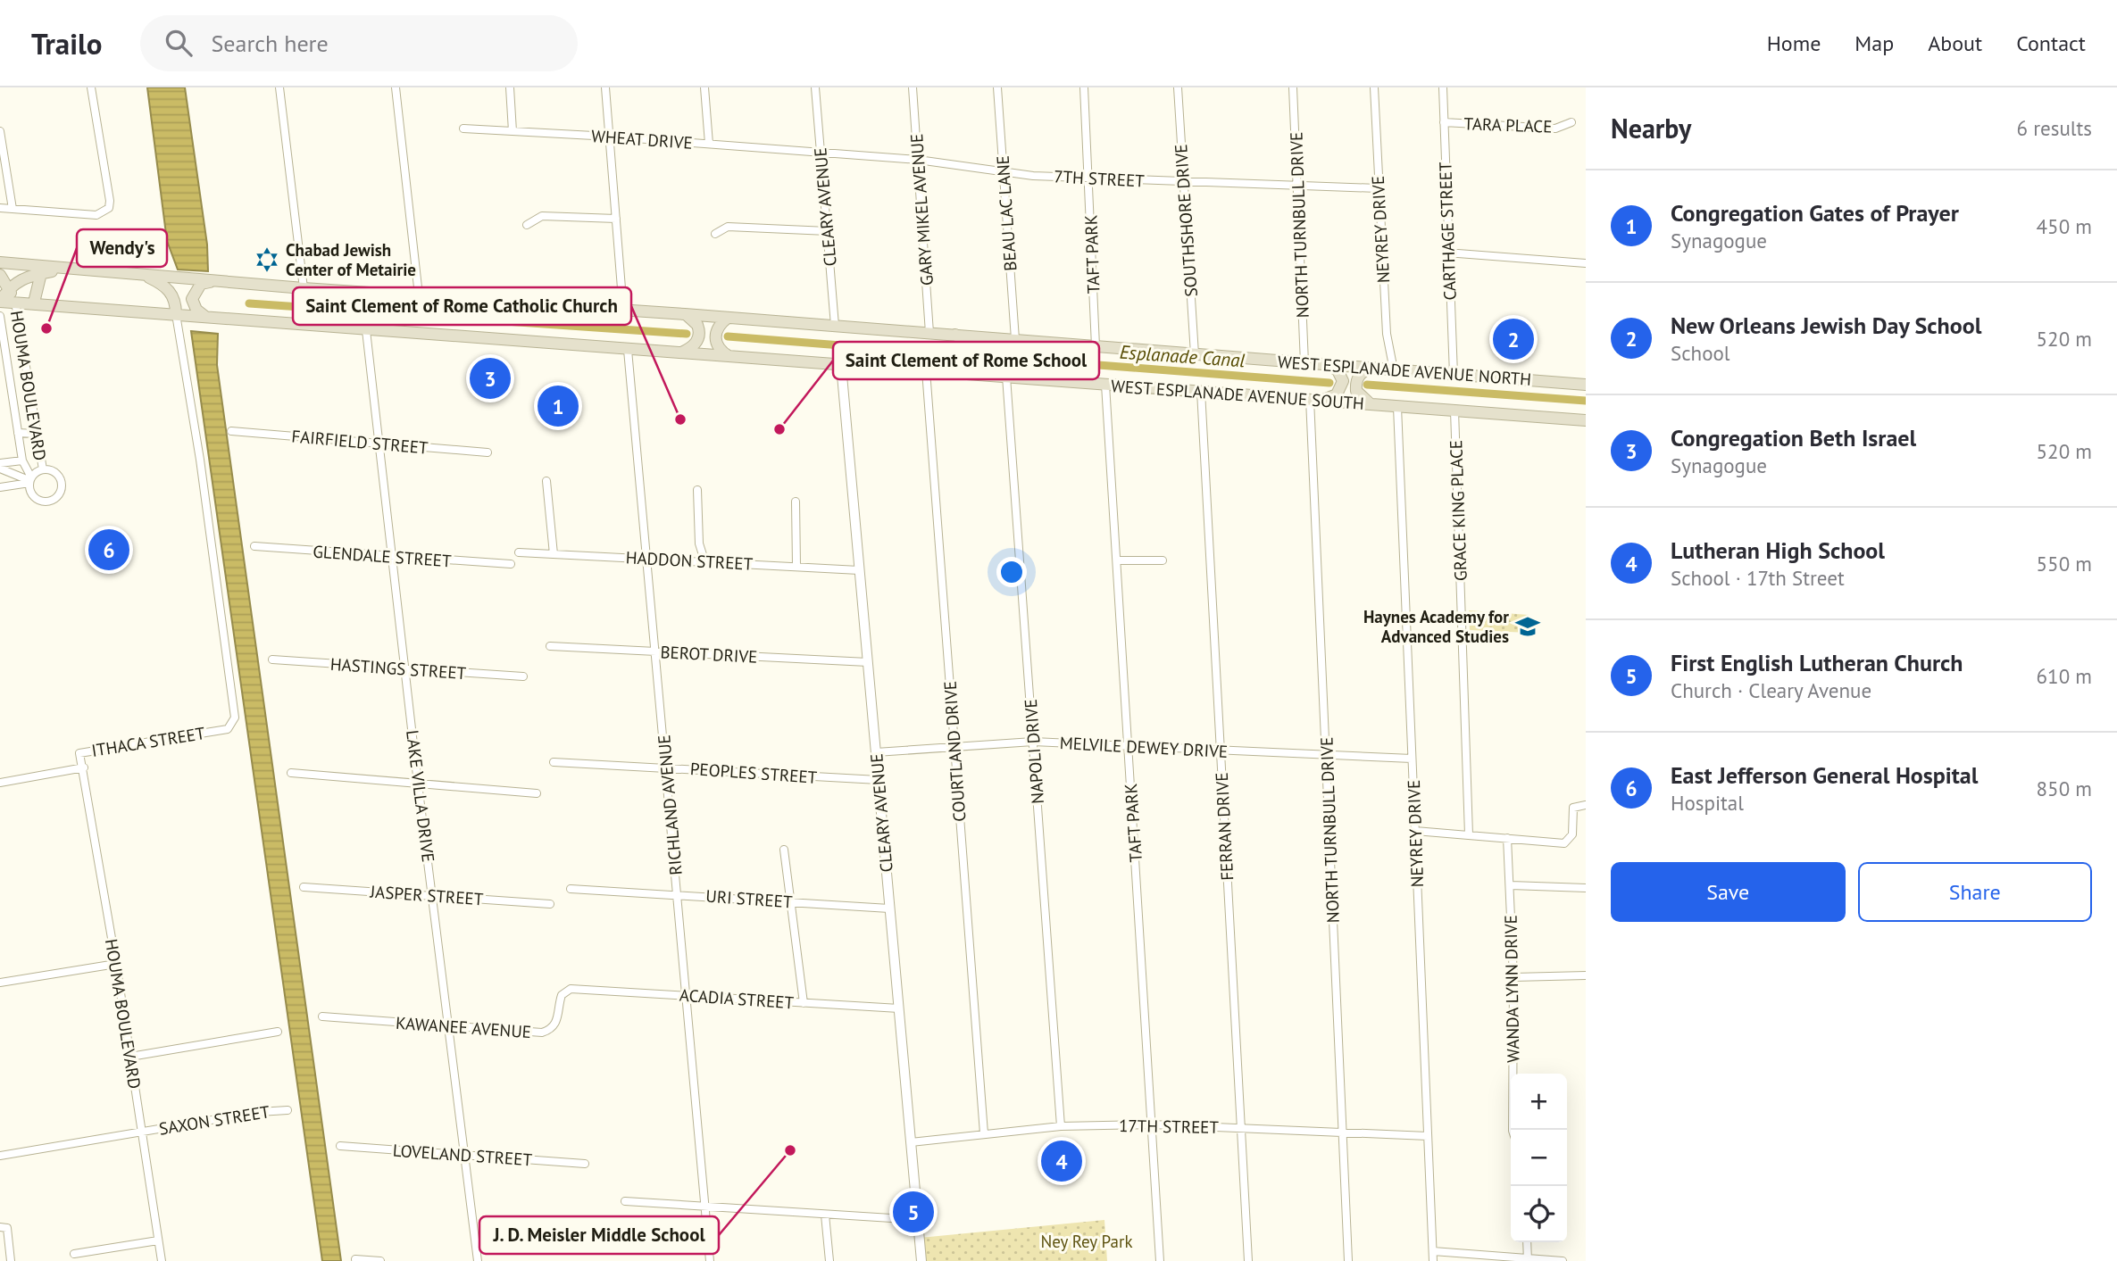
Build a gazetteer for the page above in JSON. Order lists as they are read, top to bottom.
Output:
{
  "streets": {
    "main road": ["WEST ESPLANADE AVENUE NORTH", "WEST ESPLANADE AVENUE SOUTH"],
    "street": [
      "TARA PLACE",
      "WHEAT DRIVE",
      "7TH STREET",
      "CLEARY AVENUE",
      "GARY MIKEL AVENUE",
      "BEAU LAC LANE",
      "SOUTHSHORE DRIVE",
      "NORTH TURNBULL DRIVE",
      "NEYREY DRIVE",
      "CARTHAGE STREET",
      "TAFT PARK",
      "HOUMA BOULEVARD",
      "FAIRFIELD STREET",
      "GRACE KING PLACE",
      "GLENDALE STREET",
      "HADDON STREET",
      "BEROT DRIVE",
      "HASTINGS STREET",
      "ITHACA STREET",
      "MELVILE DEWEY DRIVE",
      "COURTLAND DRIVE",
      "NAPOLI DRIVE",
      "PEOPLES STREET",
      "LAKE VILLA DRIVE",
      "RICHLAND AVENUE",
      "FERRAN DRIVE",
      "JASPER STREET",
      "URI STREET",
      "WANDA LYNN DRIVE",
      "ACADIA STREET",
      "KAWANEE AVENUE",
      "SAXON STREET",
      "17TH STREET",
      "LOVELAND STREET"
    ]
  },
  "crossings": [
    ["TARA PLACE", "CARTHAGE STREET"],
    ["WHEAT DRIVE", "7TH STREET"],
    ["WHEAT DRIVE", "CLEARY AVENUE"],
    ["7TH STREET", "CLEARY AVENUE"],
    ["7TH STREET", "GARY MIKEL AVENUE"],
    ["7TH STREET", "BEAU LAC LANE"],
    ["7TH STREET", "SOUTHSHORE DRIVE"],
    ["7TH STREET", "NORTH TURNBULL DRIVE"],
    ["7TH STREET", "NEYREY DRIVE"],
    ["7TH STREET", "TAFT PARK"],
    ["CLEARY AVENUE", "WEST ESPLANADE AVENUE NORTH"],
    ["CLEARY AVENUE", "WEST ESPLANADE AVENUE SOUTH"],
    ["CLEARY AVENUE", "HADDON STREET"],
    ["CLEARY AVENUE", "BEROT DRIVE"],
    ["CLEARY AVENUE", "MELVILE DEWEY DRIVE"],
    ["CLEARY AVENUE", "PEOPLES STREET"],
    ["CLEARY AVENUE", "URI STREET"],
    ["CLEARY AVENUE", "ACADIA STREET"],
    ["CLEARY AVENUE", "17TH STREET"],
    ["GARY MIKEL AVENUE", "WEST ESPLANADE AVENUE NORTH"],
    ["BEAU LAC LANE", "WEST ESPLANADE AVENUE NORTH"],
    ["SOUTHSHORE DRIVE", "WEST ESPLANADE AVENUE NORTH"],
    ["NORTH TURNBULL DRIVE", "WEST ESPLANADE AVENUE NORTH"],
    ["NORTH TURNBULL DRIVE", "WEST ESPLANADE AVENUE SOUTH"],
    ["NORTH TURNBULL DRIVE", "MELVILE DEWEY DRIVE"],
    ["NORTH TURNBULL DRIVE", "17TH STREET"],
    ["NEYREY DRIVE", "WEST ESPLANADE AVENUE NORTH"],
    ["NEYREY DRIVE", "WEST ESPLANADE AVENUE SOUTH"],
    ["NEYREY DRIVE", "MELVILE DEWEY DRIVE"],
    ["NEYREY DRIVE", "17TH STREET"],
    ["CARTHAGE STREET", "WEST ESPLANADE AVENUE NORTH"],
    ["TAFT PARK", "WEST ESPLANADE AVENUE NORTH"],
    ["TAFT PARK", "WEST ESPLANADE AVENUE SOUTH"],
    ["TAFT PARK", "MELVILE DEWEY DRIVE"],
    ["TAFT PARK", "17TH STREET"],
    ["HOUMA BOULEVARD", "WEST ESPLANADE AVENUE SOUTH"],
    ["HOUMA BOULEVARD", "ITHACA STREET"],
    ["HOUMA BOULEVARD", "SAXON STREET"],
    ["WEST ESPLANADE AVENUE SOUTH", "GRACE KING PLACE"],
    ["WEST ESPLANADE AVENUE SOUTH", "ITHACA STREET"],
    ["WEST ESPLANADE AVENUE SOUTH", "COURTLAND DRIVE"],
    ["WEST ESPLANADE AVENUE SOUTH", "NAPOLI DRIVE"],
    ["WEST ESPLANADE AVENUE SOUTH", "LAKE VILLA DRIVE"],
    ["WEST ESPLANADE AVENUE SOUTH", "RICHLAND AVENUE"],
    ["WEST ESPLANADE AVENUE SOUTH", "FERRAN DRIVE"],
    ["FAIRFIELD STREET", "LAKE VILLA DRIVE"],
    ["GLENDALE STREET", "LAKE VILLA DRIVE"],
    ["HADDON STREET", "RICHLAND AVENUE"],
    ["BEROT DRIVE", "RICHLAND AVENUE"],
    ["HASTINGS STREET", "LAKE VILLA DRIVE"],
    ["MELVILE DEWEY DRIVE", "COURTLAND DRIVE"],
    ["MELVILE DEWEY DRIVE", "NAPOLI DRIVE"],
    ["MELVILE DEWEY DRIVE", "FERRAN DRIVE"],
    ["COURTLAND DRIVE", "17TH STREET"],
    ["NAPOLI DRIVE", "17TH STREET"],
    ["PEOPLES STREET", "RICHLAND AVENUE"],
    ["LAKE VILLA DRIVE", "JASPER STREET"],
    ["LAKE VILLA DRIVE", "KAWANEE AVENUE"],
    ["LAKE VILLA DRIVE", "LOVELAND STREET"],
    ["RICHLAND AVENUE", "URI STREET"],
    ["RICHLAND AVENUE", "ACADIA STREET"],
    ["FERRAN DRIVE", "17TH STREET"],
    ["ACADIA STREET", "KAWANEE AVENUE"]
  ],
  "water": ["Esplanade Canal"],
  "parks": ["Ney Rey Park"],
  "places": {
    "synagogue": ["Chabad Jewish Center of Metairie"],
    "other": [
      "Wendy's",
      "Saint Clement of Rome Catholic Church",
      "Saint Clement of Rome School",
      "J. D. Meisler Middle School"
    ],
    "school or university": ["Haynes Academy for Advanced Studies"]
  },
  "page": {
    "header": "Trailo",
    "search": "Search here",
    "nav": [
      "Home",
      "Map",
      "About",
      "Contact"
    ],
    "heading": ["Nearby", "6 results"],
    "list": [
      {
        "mark": "1",
        "name": "Congregation Gates of Prayer",
        "note": "Synagogue",
        "value": "450 m"
      },
      {
        "mark": "2",
        "name": "New Orleans Jewish Day School",
        "note": "School",
        "value": "520 m"
      },
      {
        "mark": "3",
        "name": "Congregation Beth Israel",
        "note": "Synagogue",
        "value": "520 m"
      },
      {
        "mark": "4",
        "name": "Lutheran High School",
        "note": "School · 17th Street",
        "value": "550 m"
      },
      {
        "mark": "5",
        "name": "First English Lutheran Church",
        "note": "Church · Cleary Avenue",
        "value": "610 m"
      },
      {
        "mark": "6",
        "name": "East Jefferson General Hospital",
        "note": "Hospital",
        "value": "850 m"
      }
    ],
    "pins": [
      "2",
      "3",
      "1",
      "6",
      "4",
      "5"
    ],
    "buttons": ["Save", "Share"],
    "map_buttons": ["+", "−"]
  }
}
